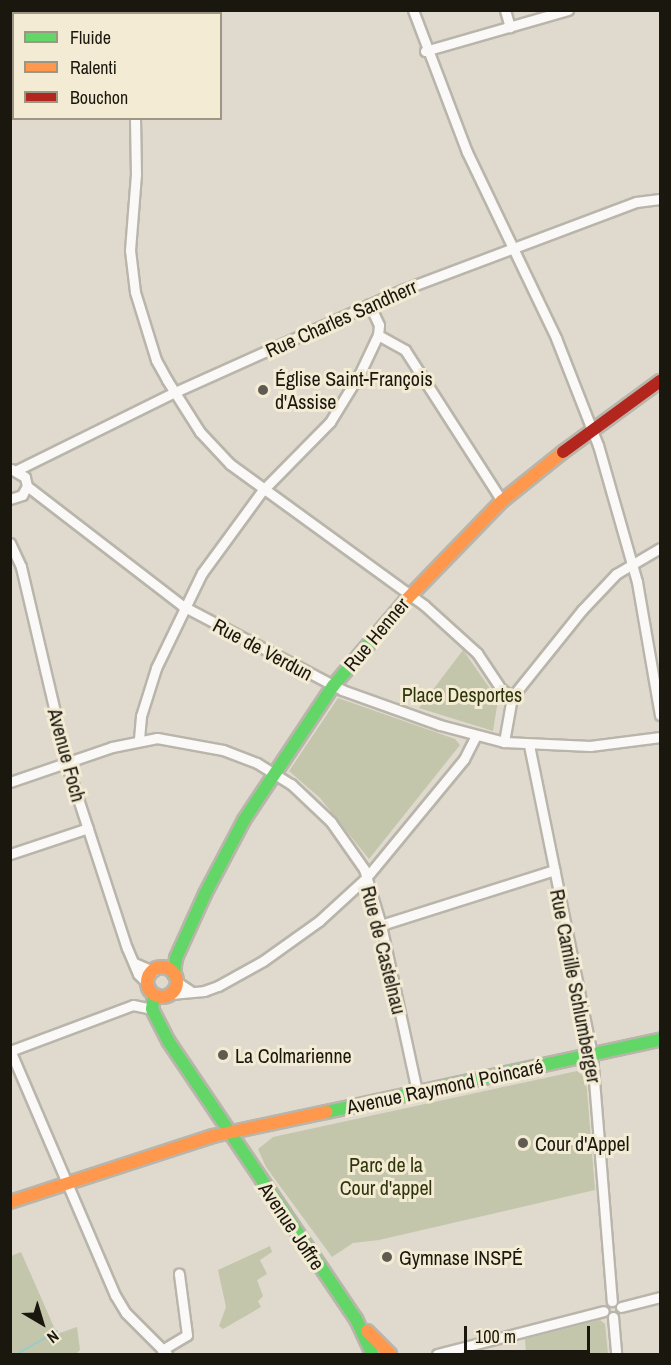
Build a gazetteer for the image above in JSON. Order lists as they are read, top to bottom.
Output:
{
  "streets": {
    "street": [
      "Rue Charles Sandherr",
      "Rue Henner",
      "Rue de Verdun",
      "Avenue Foch",
      "Rue de Castelnau",
      "Rue Camille Schlumberger",
      "Avenue Raymond Poincaré",
      "Avenue Joffre"
    ]
  },
  "crossings": [
    ["Rue Henner", "Rue de Verdun"],
    ["Rue Henner", "Rue de Castelnau"],
    ["Rue de Verdun", "Rue Camille Schlumberger"],
    ["Avenue Foch", "Rue de Castelnau"],
    ["Rue de Castelnau", "Avenue Raymond Poincaré"],
    ["Rue Camille Schlumberger", "Avenue Raymond Poincaré"],
    ["Avenue Raymond Poincaré", "Avenue Joffre"]
  ],
  "parks": ["Place Desportes", "Parc de la Cour d'appel"],
  "places": [
    "Église Saint-François d'Assise",
    "La Colmarienne",
    "Cour d'Appel",
    "Gymnase INSPÉ"
  ],
  "legend": ["Fluide", "Ralenti", "Bouchon"],
  "scale_bar": "100 m",
  "north": "bottom right"
}
